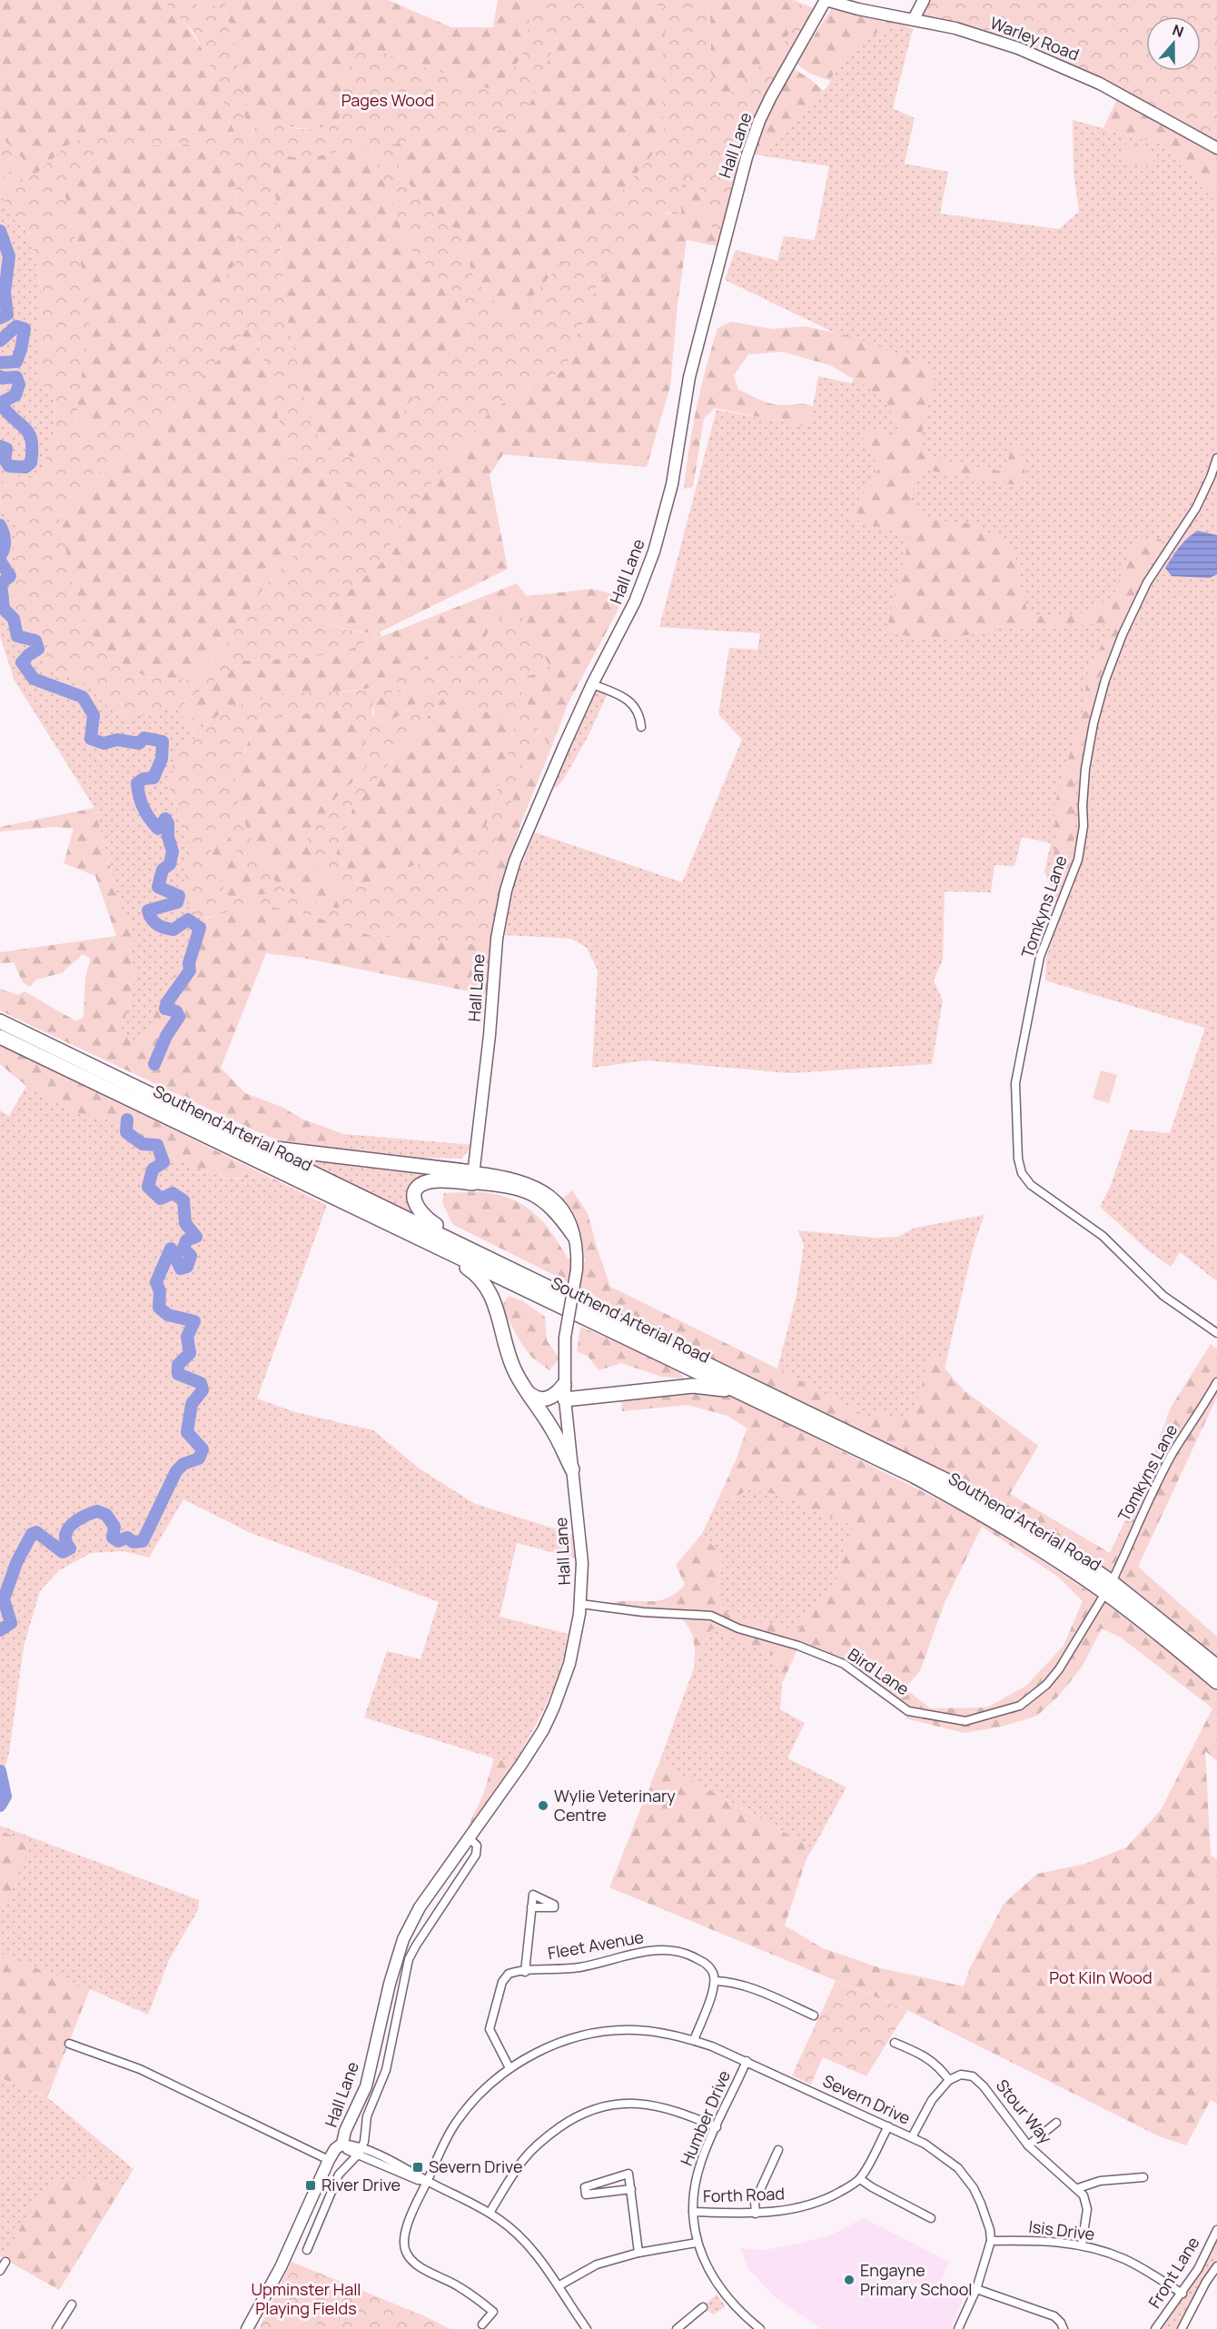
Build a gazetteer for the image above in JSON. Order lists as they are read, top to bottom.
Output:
{
  "streets": {
    "highway": ["Southend Arterial Road"],
    "street": [
      "Warley Road",
      "Hall Lane",
      "Tomkyns Lane",
      "Bird Lane",
      "Fleet Avenue",
      "Severn Drive",
      "Stour Way",
      "Humber Drive",
      "Forth Road",
      "Isis Drive",
      "Front Lane"
    ]
  },
  "crossings": [
    ["Warley Road", "Hall Lane"],
    ["Hall Lane", "Bird Lane"],
    ["Tomkyns Lane", "Southend Arterial Road"],
    ["Tomkyns Lane", "Bird Lane"],
    ["Southend Arterial Road", "Bird Lane"],
    ["Fleet Avenue", "Severn Drive"],
    ["Severn Drive", "Humber Drive"],
    ["Severn Drive", "Forth Road"],
    ["Severn Drive", "Isis Drive"],
    ["Humber Drive", "Forth Road"],
    ["Isis Drive", "Front Lane"]
  ],
  "parks": ["Pages Wood", "Pot Kiln Wood", "Upminster Hall Playing Fields"],
  "places": {
    "other": ["Wylie Veterinary Centre", "Engayne Primary School"],
    "transit": ["Severn Drive", "River Drive"]
  },
  "north": "top"
}
